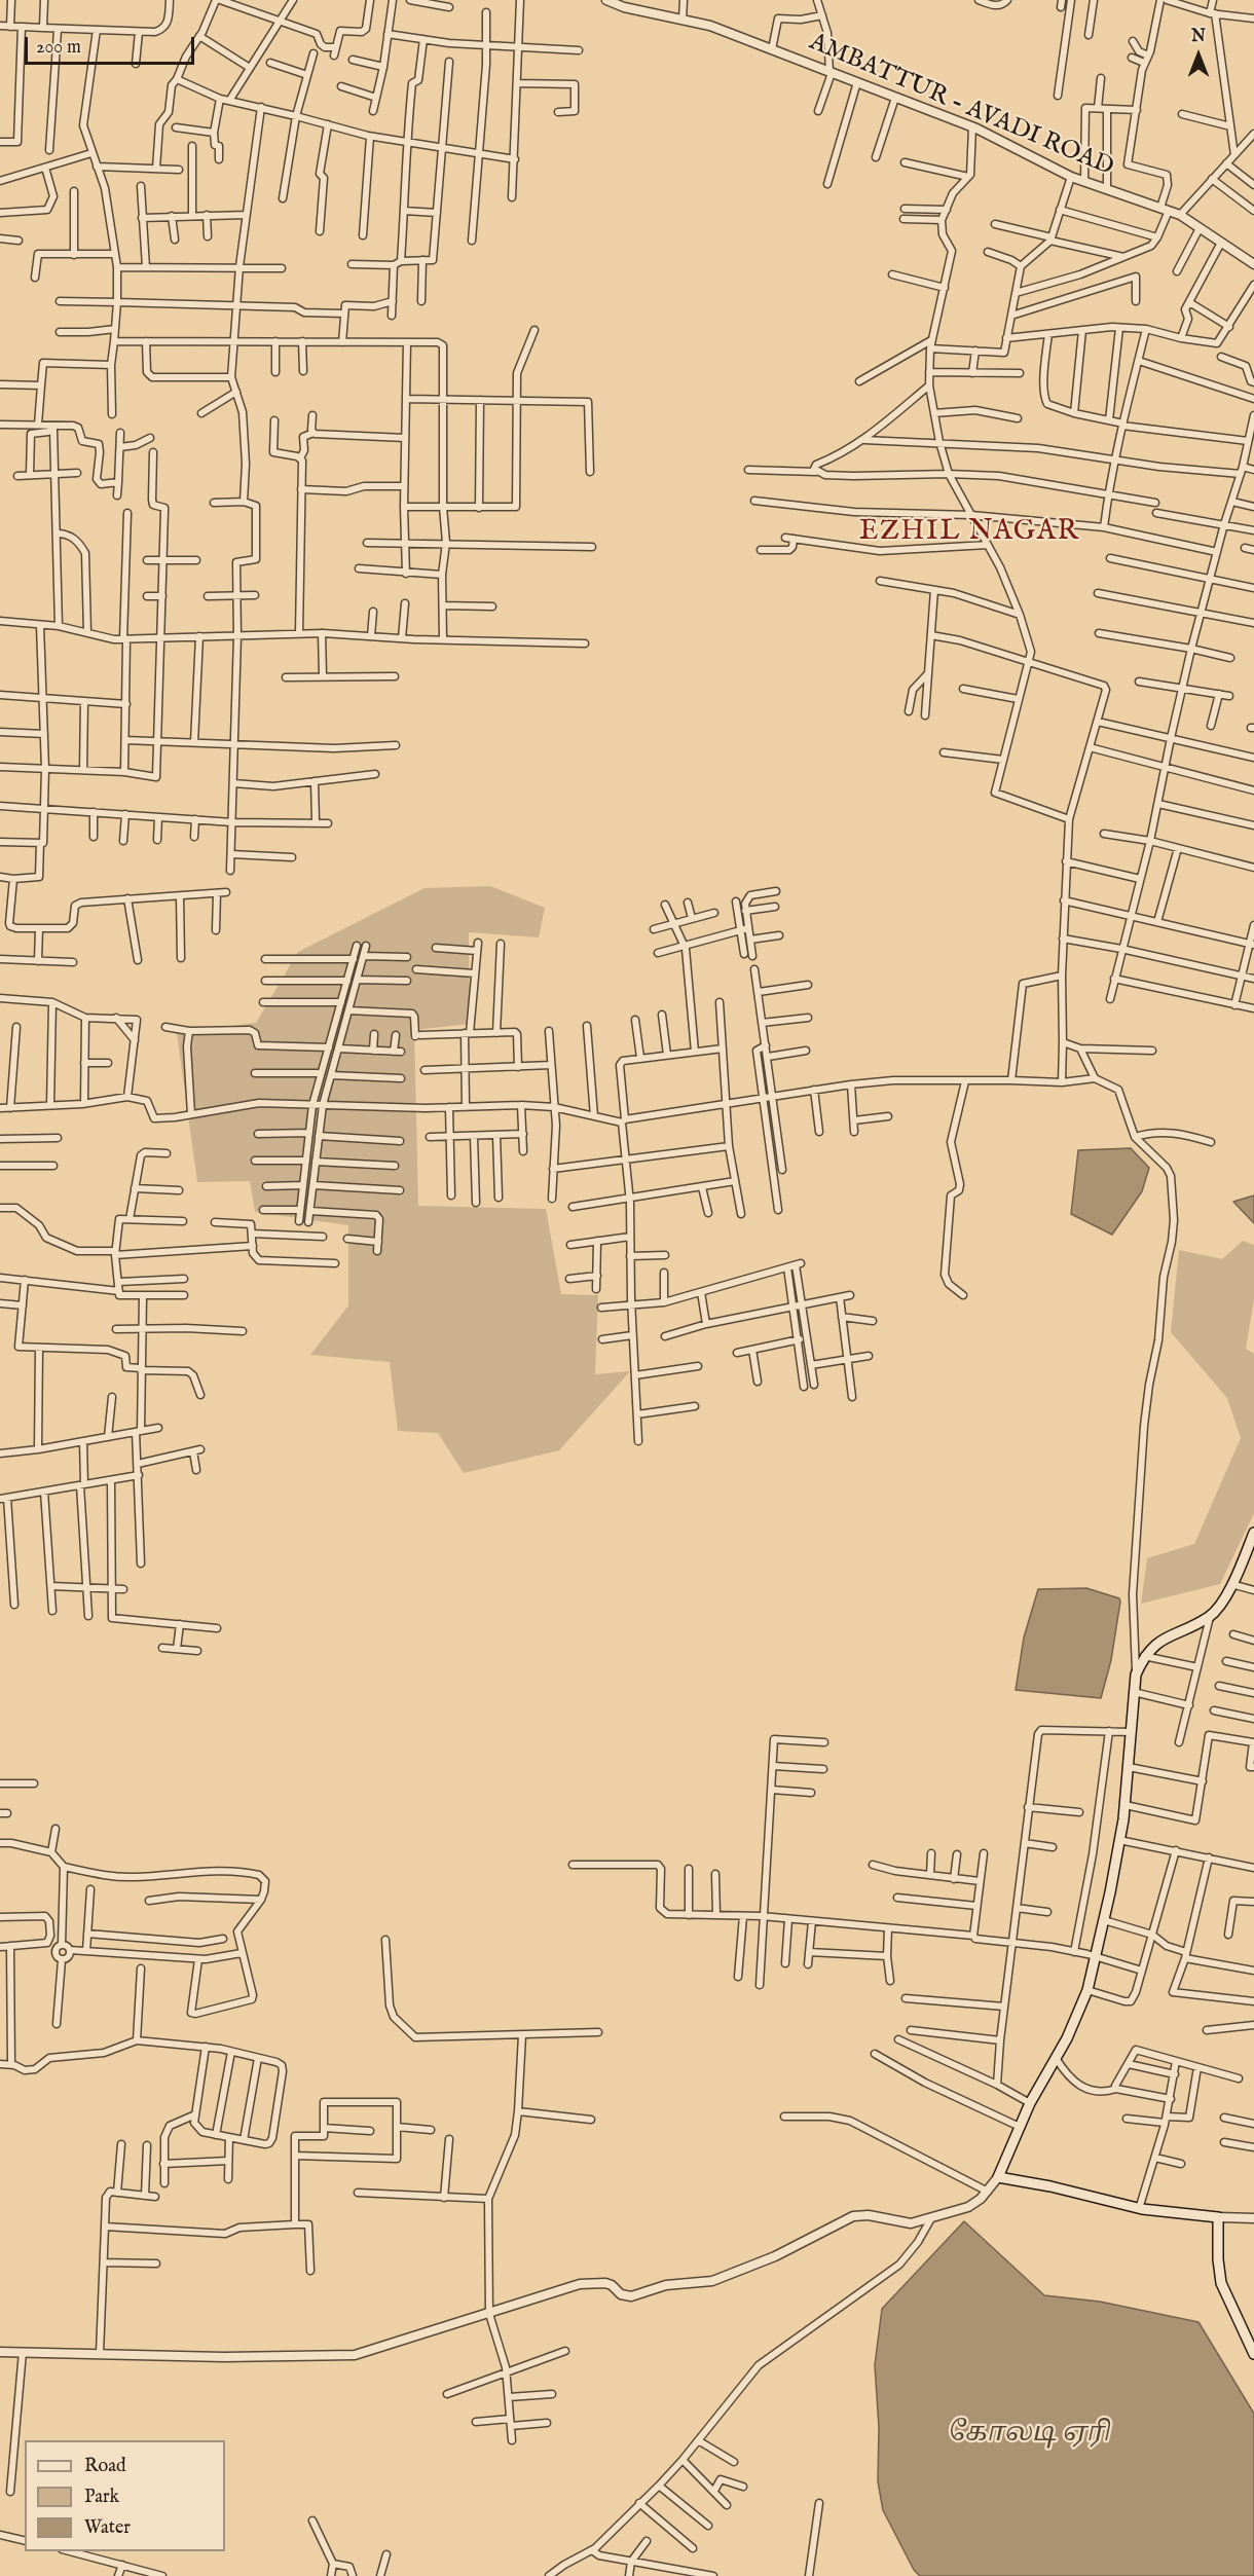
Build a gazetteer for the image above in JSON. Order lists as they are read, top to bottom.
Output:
{
  "streets": {
    "street": ["AMBATTUR - AVADI ROAD"]
  },
  "districts": ["EZHIL NAGAR"],
  "water": ["கோலடி ஏரி"],
  "legend": ["Road", "Park", "Water"],
  "scale_bar": "200 m",
  "north": "top"
}
